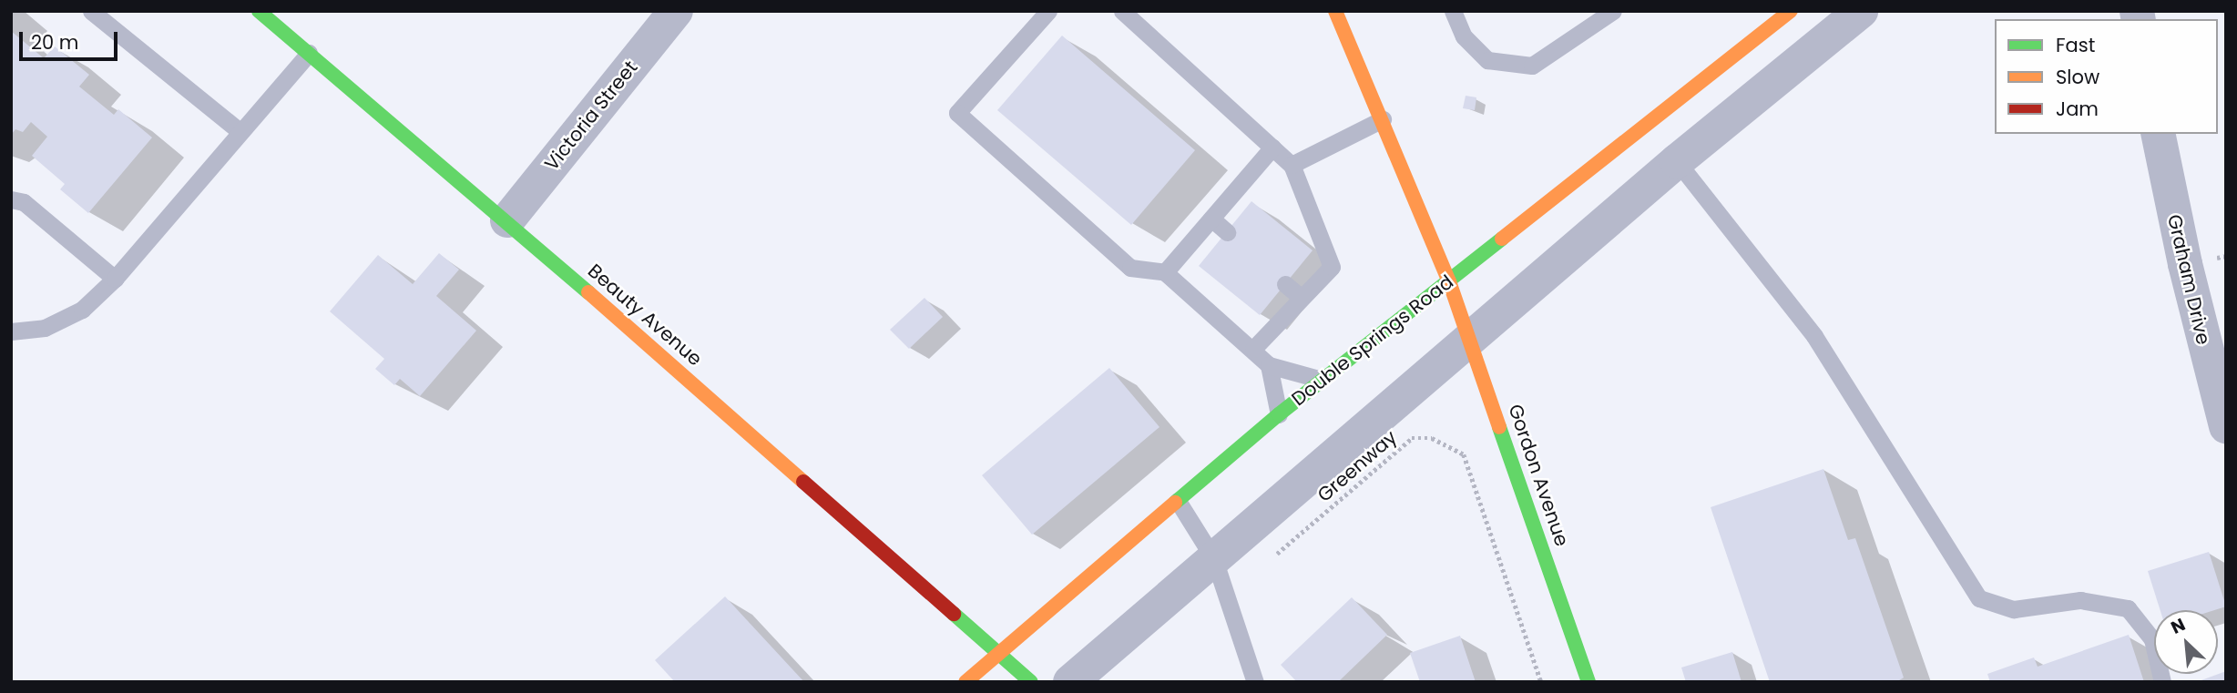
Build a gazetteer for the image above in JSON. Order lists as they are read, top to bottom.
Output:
{
  "streets": {
    "street": [
      "Victoria Street",
      "Graham Drive",
      "Beauty Avenue",
      "Double Springs Road",
      "Gordon Avenue"
    ],
    "path": ["Greenway"]
  },
  "crossings": [
    ["Victoria Street", "Beauty Avenue"],
    ["Beauty Avenue", "Double Springs Road"],
    ["Double Springs Road", "Gordon Avenue"]
  ],
  "legend": ["Fast", "Slow", "Jam"],
  "scale_bar": "20 m",
  "north": "top left"
}
